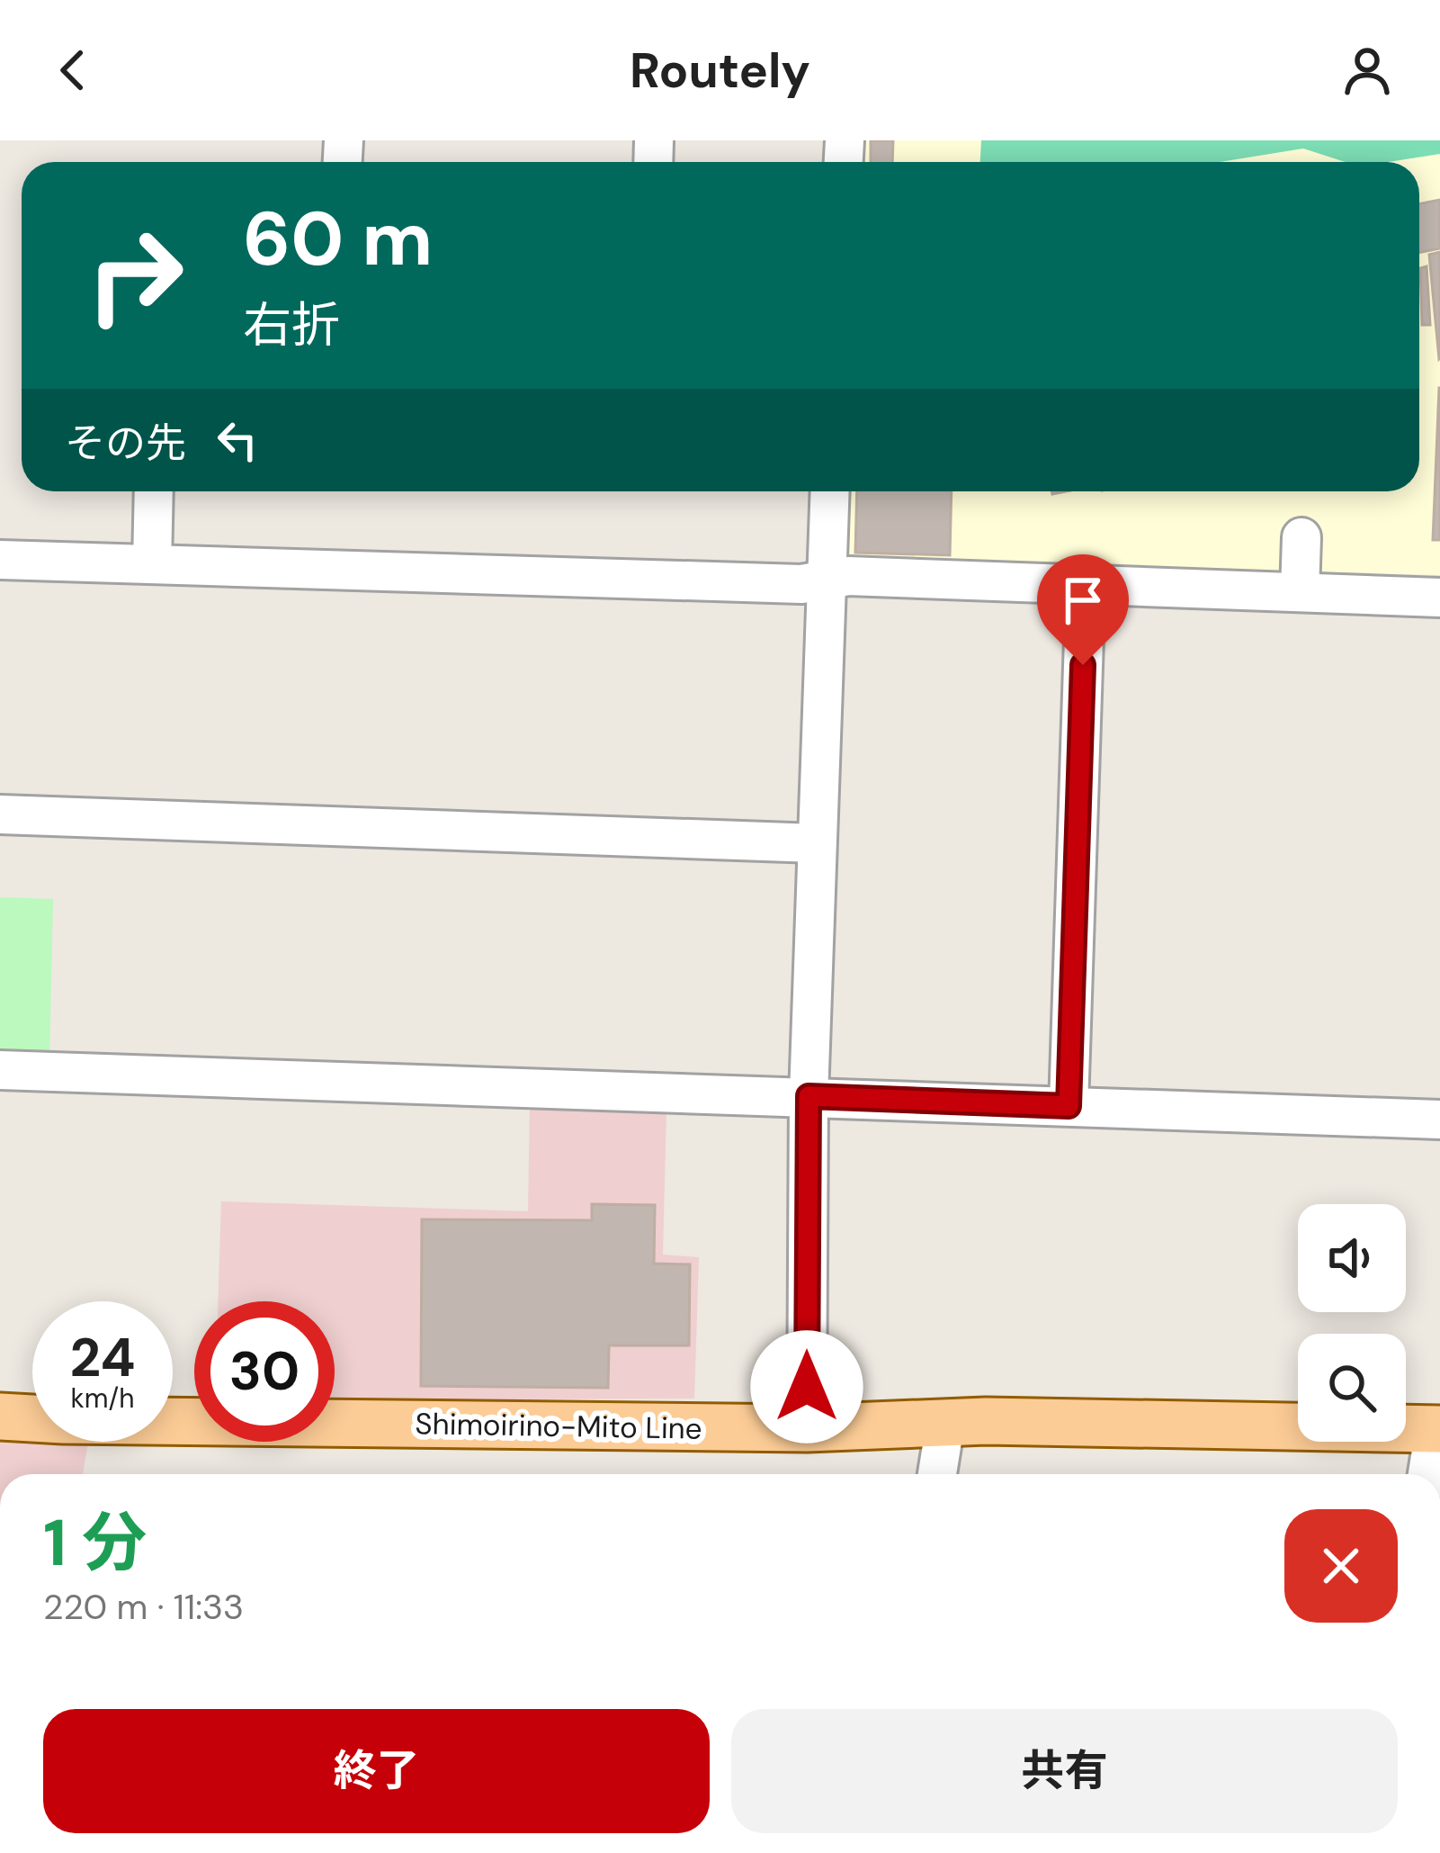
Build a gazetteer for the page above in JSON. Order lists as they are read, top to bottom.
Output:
{
  "streets": {
    "main road": ["Shimoirino-Mito Line"]
  },
  "page": {
    "header": "Routely",
    "turn": ["60 m", "右折"],
    "then": "その先",
    "speed": "24 km/h",
    "limit": "30",
    "heading": ["1 分", "220 m · 11:33"],
    "buttons": ["終了", "共有"]
  }
}
